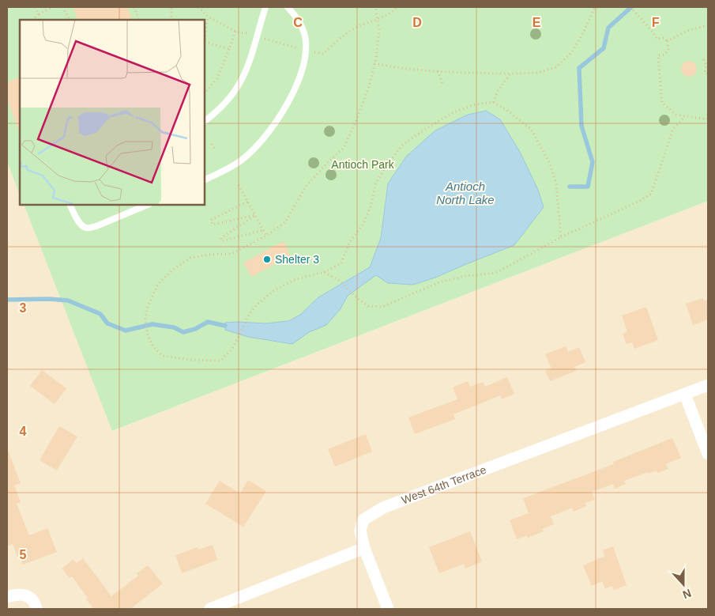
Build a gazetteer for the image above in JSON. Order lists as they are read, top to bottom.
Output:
{
  "streets": {
    "street": ["West 64th Terrace"]
  },
  "water": ["Antioch North Lake"],
  "parks": ["Antioch Park"],
  "places": ["Shelter 3"],
  "north": "bottom",
  "grid": {
    "columns": [
      "C",
      "D",
      "E",
      "F"
    ],
    "rows": ["3", "4", "5"]
  }
}
